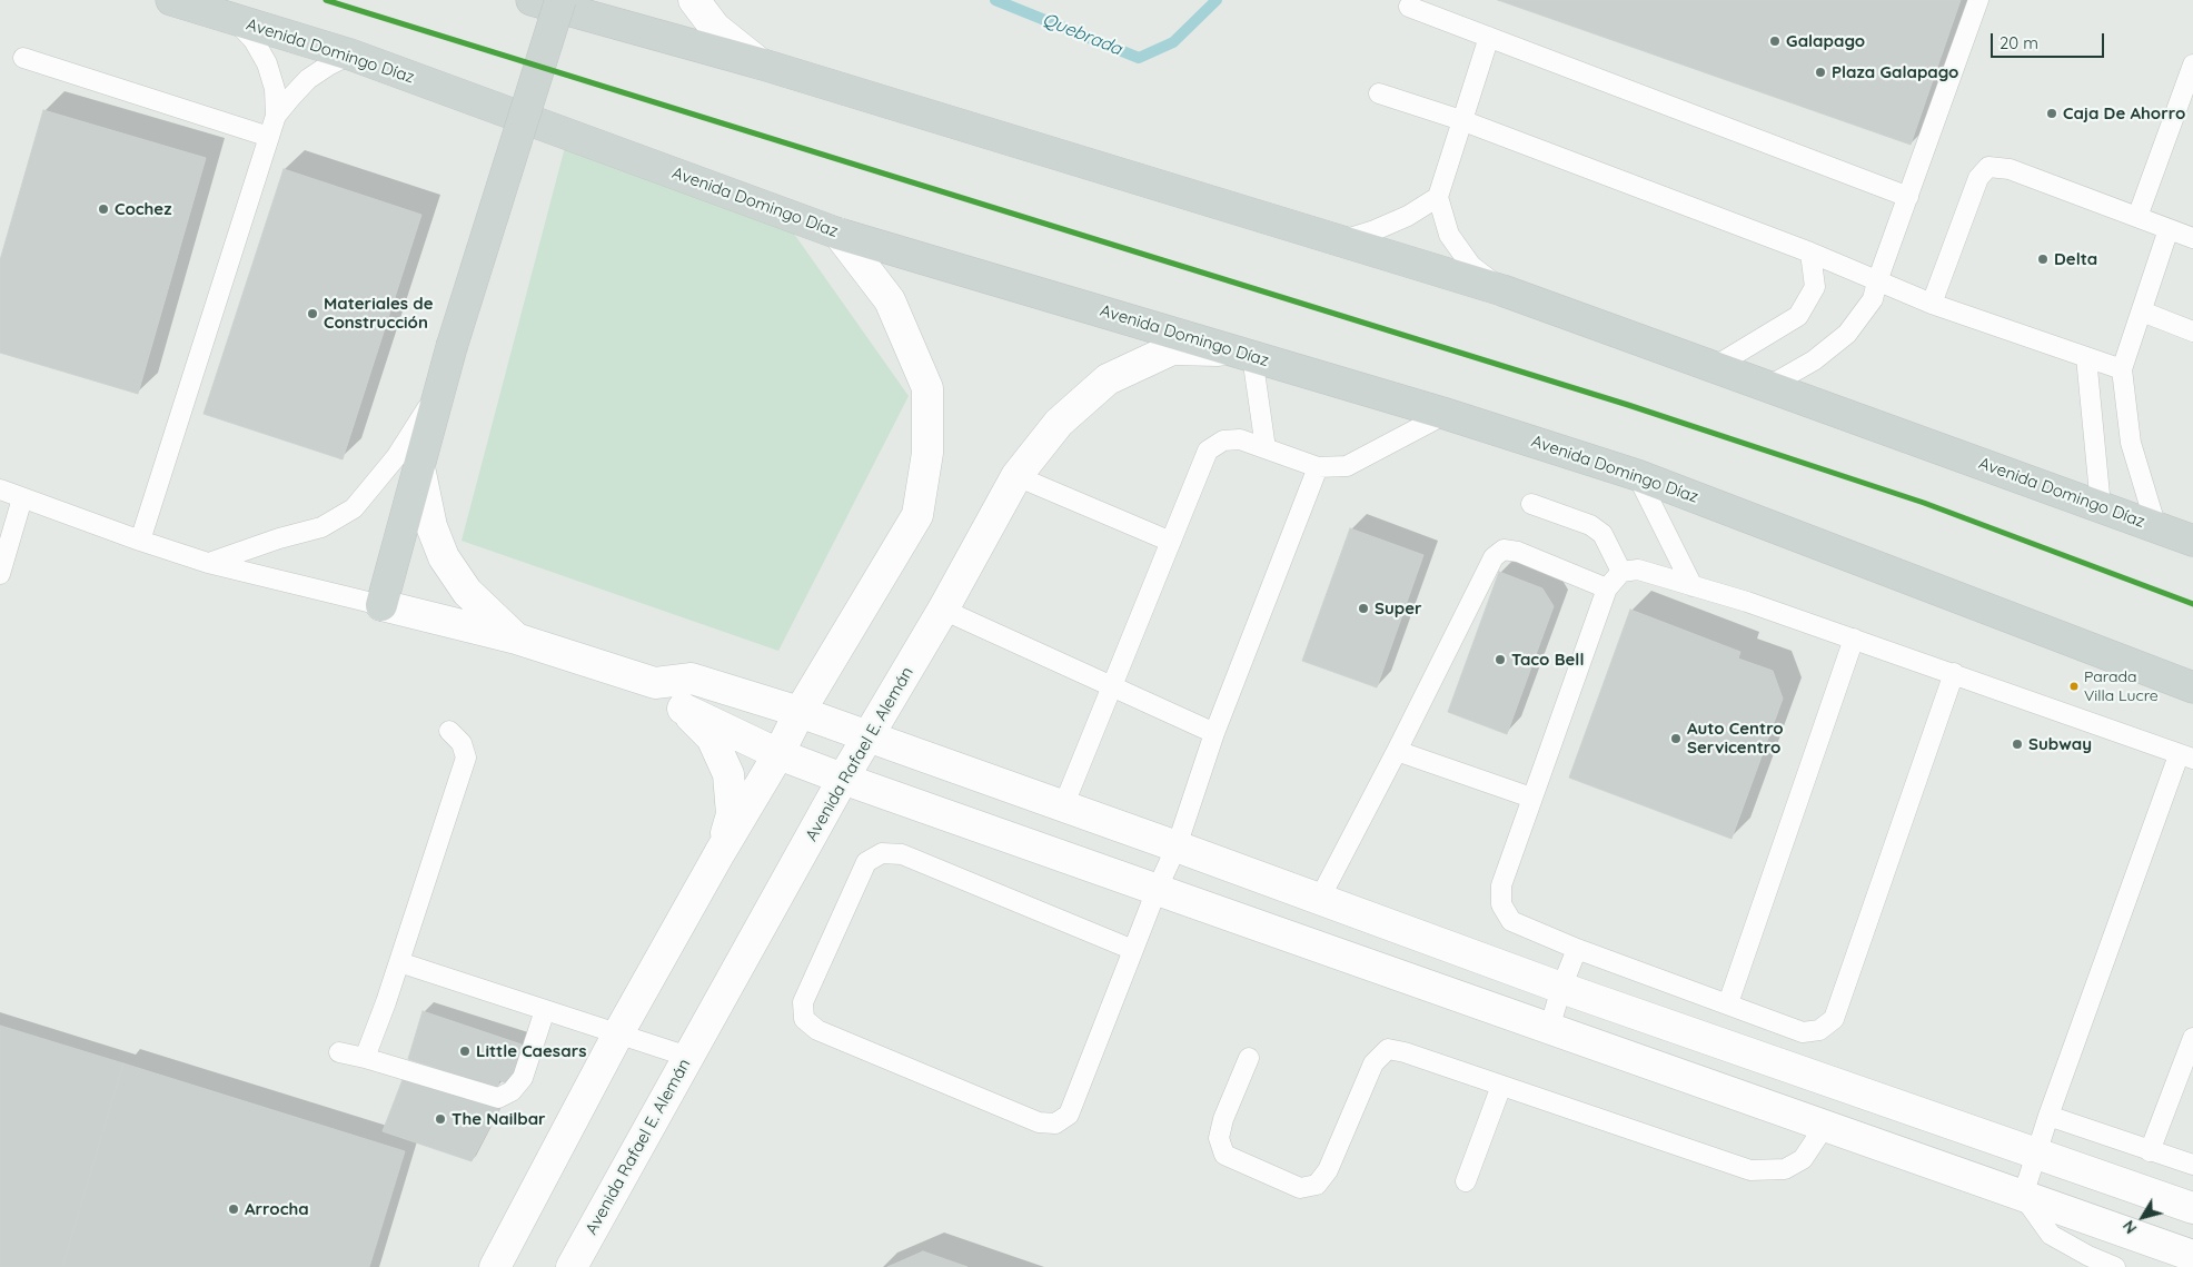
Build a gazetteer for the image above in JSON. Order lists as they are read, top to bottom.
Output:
{
  "streets": {
    "main road": ["Avenida Domingo Díaz"],
    "street": ["Avenida Rafael E. Alemán"]
  },
  "crossings": [
    ["Avenida Domingo Díaz", "Avenida Rafael E. Alemán"]
  ],
  "water": ["Quebrada"],
  "places": [
    "Galapago",
    "Plaza Galapago",
    "Caja De Ahorro",
    "Cochez",
    "Delta",
    "Materiales de Construcción",
    "Super",
    "Taco Bell",
    "Parada Villa Lucre",
    "Auto Centro Servicentro",
    "Subway",
    "Little Caesars",
    "The Nailbar",
    "Arrocha"
  ],
  "scale_bar": "20 m",
  "north": "bottom left"
}
